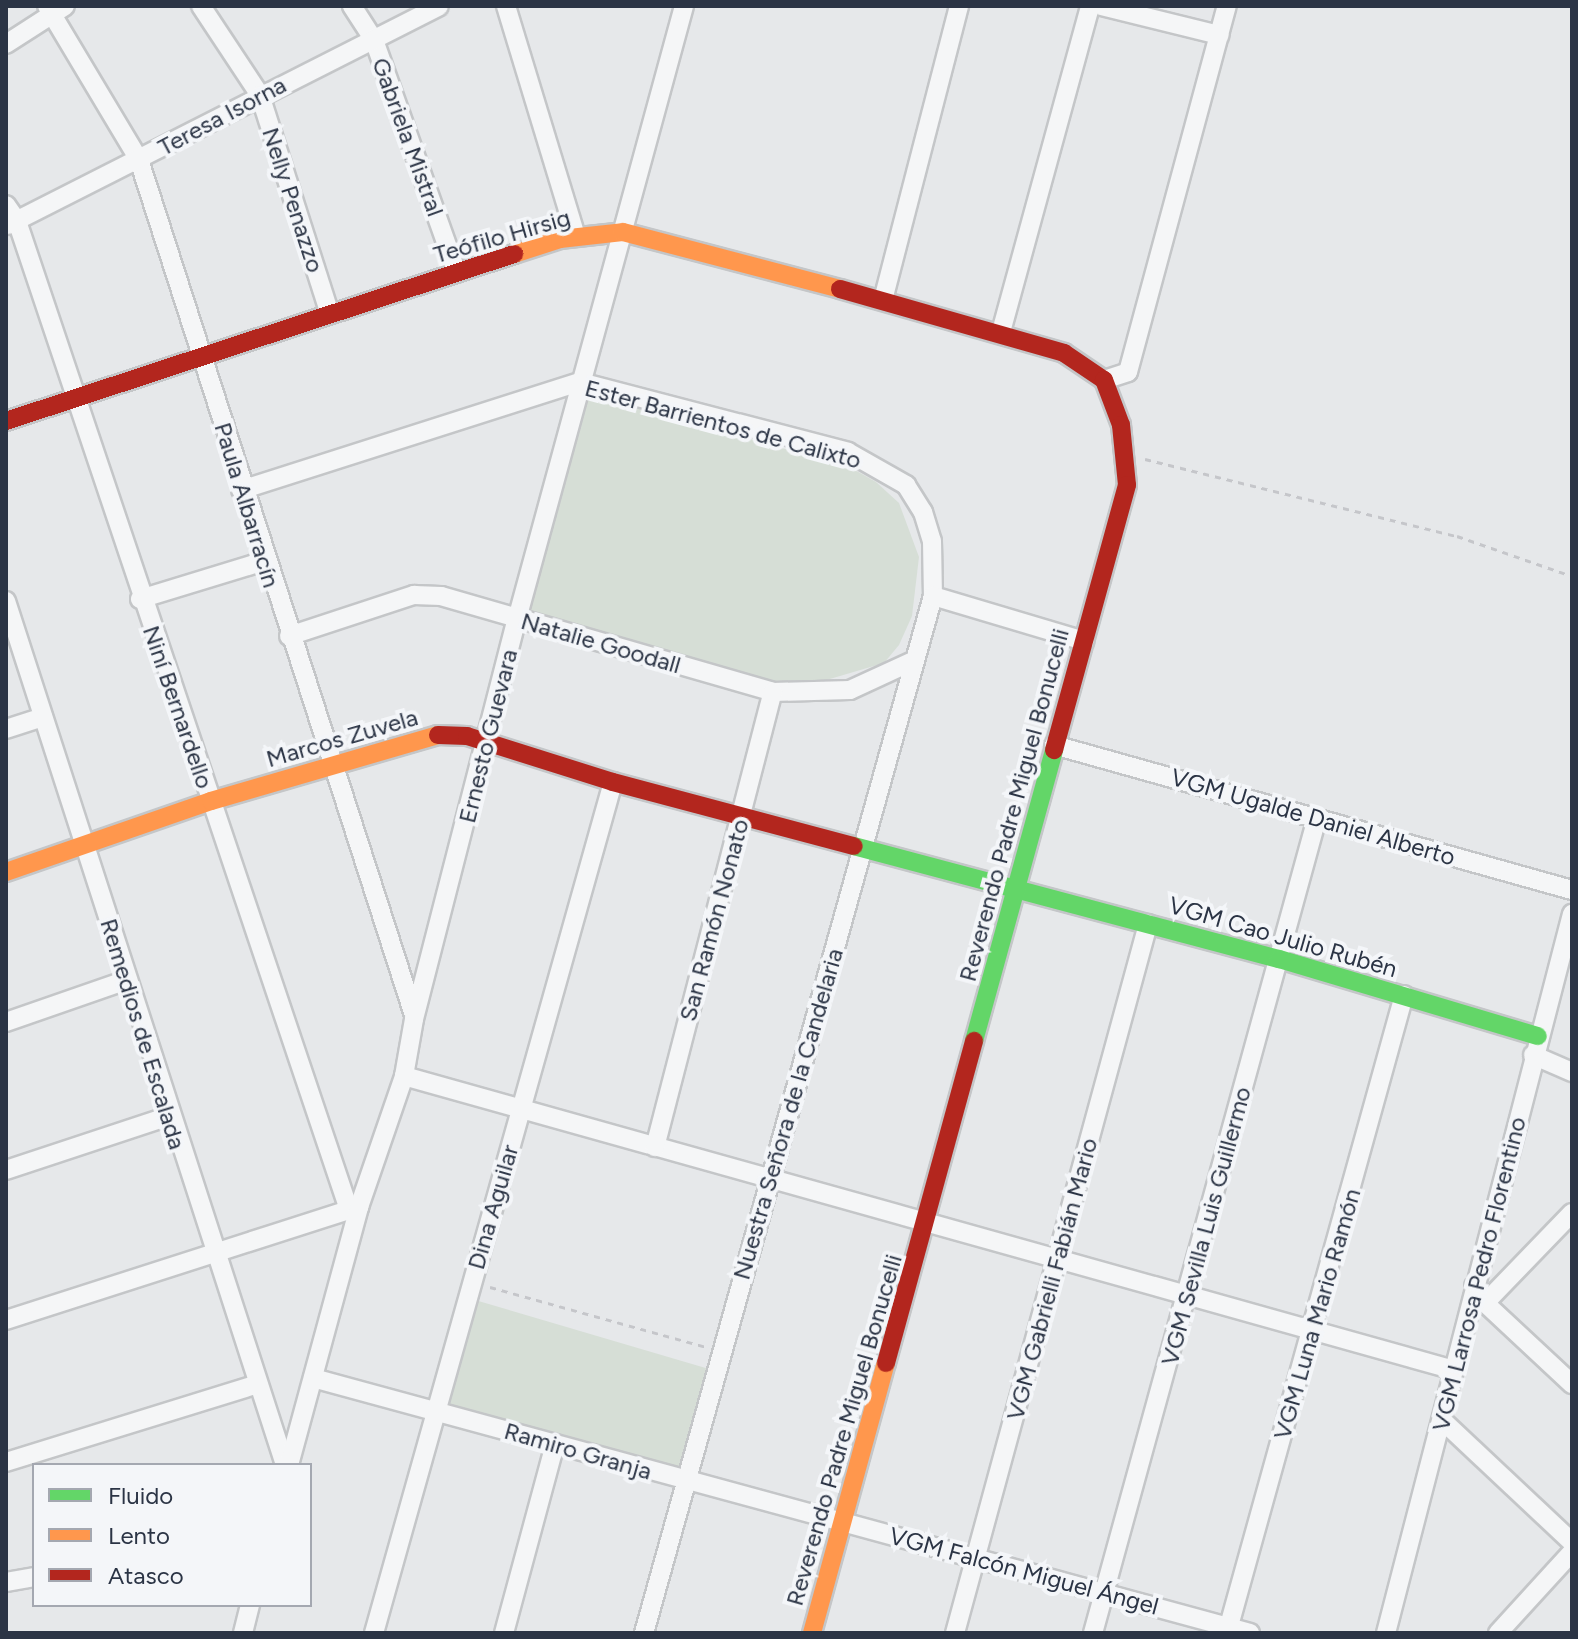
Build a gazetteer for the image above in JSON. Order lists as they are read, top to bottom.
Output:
{
  "streets": {
    "street": [
      "Teresa Isorna",
      "Gabriela Mistral",
      "Nelly Penazzo",
      "Teófilo Hirsig",
      "Ester Barrientos de Calixto",
      "Paula Albarracín",
      "Natalie Goodall",
      "Niní Bernardello",
      "Ernesto Guevara",
      "Marcos Zuvela",
      "Reverendo Padre Miguel Bonucelli",
      "VGM Ugalde Daniel Alberto",
      "San Ramón Nonato",
      "VGM Cao Julio Rubén",
      "Remedios de Escalada",
      "Nuestra Señora de la Candelaria",
      "Dina Aguilar",
      "VGM Sevilla Luis Guillermo",
      "VGM Larrosa Pedro Florentino",
      "VGM Gabrielli Fabián Mario",
      "VGM Luna Mario Ramón",
      "Ramiro Granja",
      "VGM Falcón Miguel Ángel"
    ]
  },
  "crossings": [
    ["Teresa Isorna", "Gabriela Mistral"],
    ["Teresa Isorna", "Nelly Penazzo"],
    ["Teresa Isorna", "Paula Albarracín"],
    ["Teresa Isorna", "Niní Bernardello"],
    ["Gabriela Mistral", "Teófilo Hirsig"],
    ["Nelly Penazzo", "Teófilo Hirsig"],
    ["Teófilo Hirsig", "Paula Albarracín"],
    ["Teófilo Hirsig", "Niní Bernardello"],
    ["Teófilo Hirsig", "Ernesto Guevara"],
    ["Teófilo Hirsig", "Reverendo Padre Miguel Bonucelli"],
    ["Ester Barrientos de Calixto", "Paula Albarracín"],
    ["Ester Barrientos de Calixto", "Ernesto Guevara"],
    ["Ester Barrientos de Calixto", "Nuestra Señora de la Candelaria"],
    ["Paula Albarracín", "Natalie Goodall"],
    ["Paula Albarracín", "Ernesto Guevara"],
    ["Paula Albarracín", "Marcos Zuvela"],
    ["Natalie Goodall", "Ernesto Guevara"],
    ["Natalie Goodall", "San Ramón Nonato"],
    ["Natalie Goodall", "Nuestra Señora de la Candelaria"],
    ["Niní Bernardello", "Ernesto Guevara"],
    ["Niní Bernardello", "Marcos Zuvela"],
    ["Ernesto Guevara", "Marcos Zuvela"],
    ["Ernesto Guevara", "Ramiro Granja"],
    ["Marcos Zuvela", "San Ramón Nonato"],
    ["Marcos Zuvela", "VGM Cao Julio Rubén"],
    ["Marcos Zuvela", "Remedios de Escalada"],
    ["Marcos Zuvela", "Nuestra Señora de la Candelaria"],
    ["Marcos Zuvela", "Dina Aguilar"],
    ["Reverendo Padre Miguel Bonucelli", "VGM Ugalde Daniel Alberto"],
    ["Reverendo Padre Miguel Bonucelli", "VGM Cao Julio Rubén"],
    ["Reverendo Padre Miguel Bonucelli", "Ramiro Granja"],
    ["Reverendo Padre Miguel Bonucelli", "VGM Falcón Miguel Ángel"],
    ["VGM Ugalde Daniel Alberto", "VGM Sevilla Luis Guillermo"],
    ["VGM Cao Julio Rubén", "Nuestra Señora de la Candelaria"],
    ["VGM Cao Julio Rubén", "VGM Sevilla Luis Guillermo"],
    ["VGM Cao Julio Rubén", "VGM Larrosa Pedro Florentino"],
    ["VGM Cao Julio Rubén", "VGM Gabrielli Fabián Mario"],
    ["VGM Cao Julio Rubén", "VGM Luna Mario Ramón"],
    ["Nuestra Señora de la Candelaria", "Ramiro Granja"],
    ["Dina Aguilar", "Ramiro Granja"],
    ["VGM Sevilla Luis Guillermo", "VGM Falcón Miguel Ángel"],
    ["VGM Gabrielli Fabián Mario", "VGM Falcón Miguel Ángel"],
    ["VGM Luna Mario Ramón", "VGM Falcón Miguel Ángel"],
    ["Ramiro Granja", "VGM Falcón Miguel Ángel"]
  ],
  "legend": ["Fluido", "Lento", "Atasco"]
}
